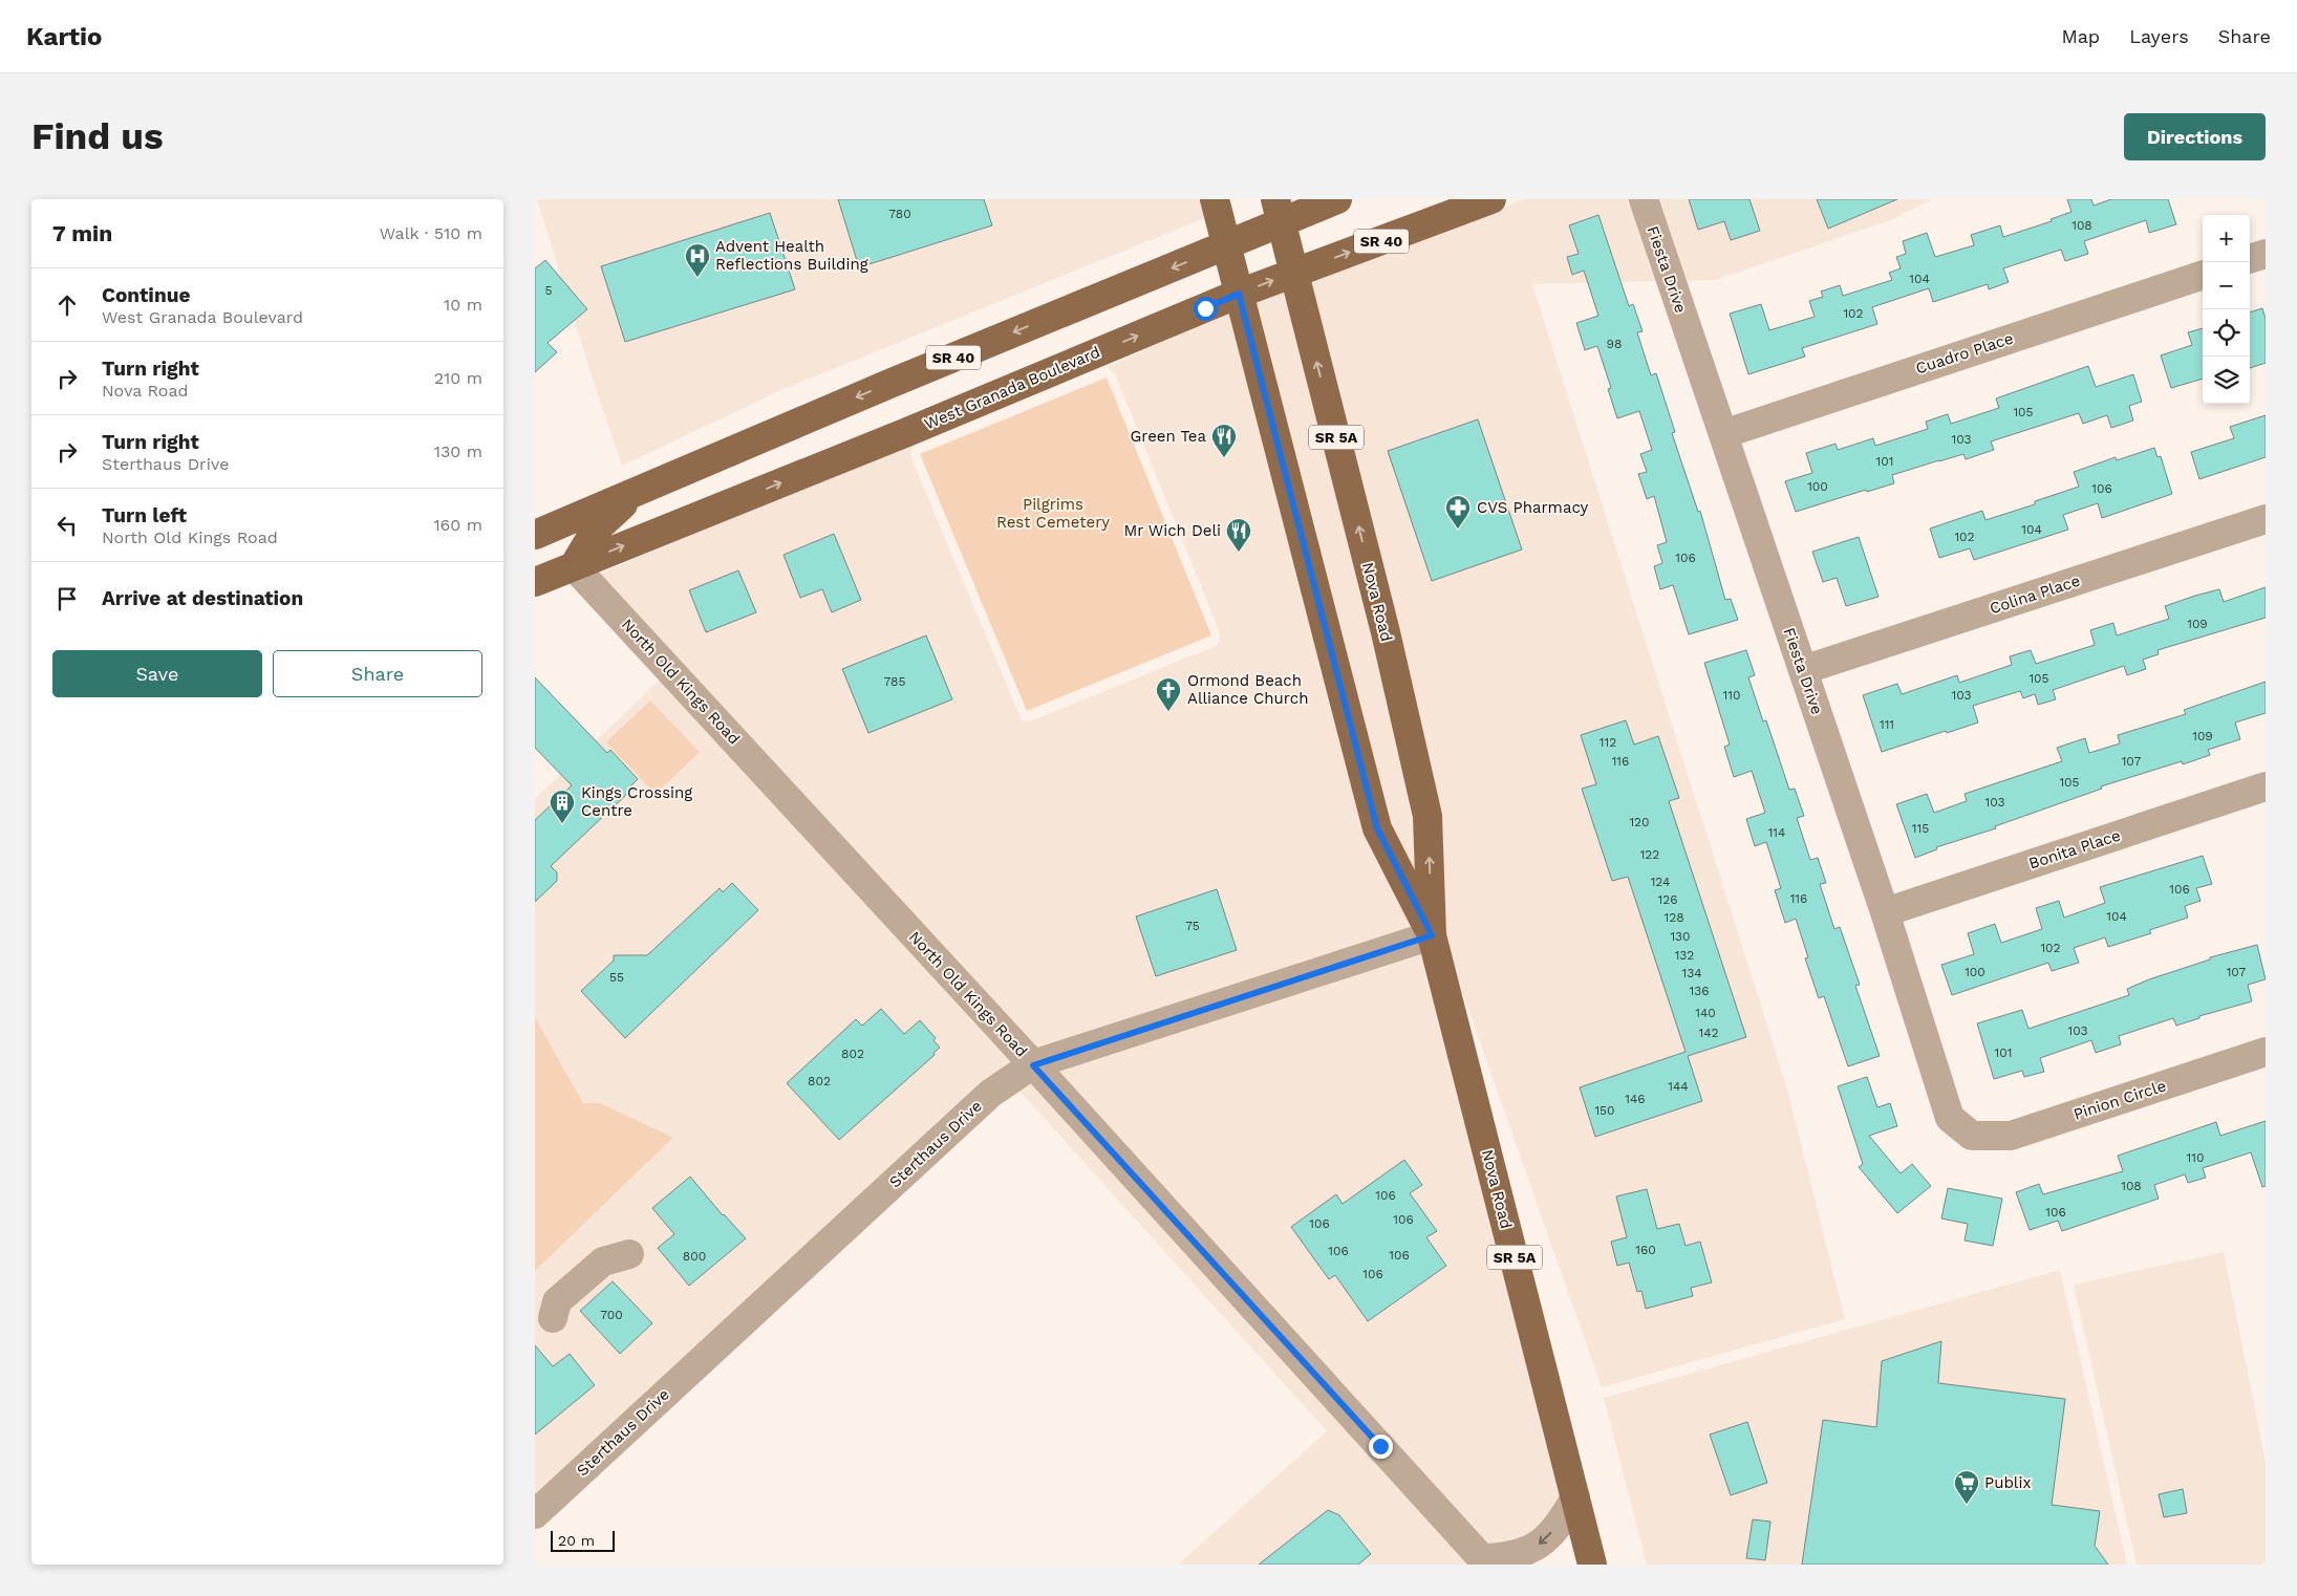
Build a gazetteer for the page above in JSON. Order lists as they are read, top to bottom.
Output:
{
  "streets": {
    "main road": [
      "SR 40",
      "West Granada Boulevard",
      "SR 5A",
      "Nova Road"
    ],
    "street": [
      "Fiesta Drive",
      "Cuadro Place",
      "Colina Place",
      "North Old Kings Road",
      "Bonita Place",
      "Pinion Circle",
      "Sterthaus Drive"
    ]
  },
  "crossings": [
    ["SR 40", "SR 5A"],
    ["SR 40", "Nova Road"],
    ["Fiesta Drive", "Cuadro Place"],
    ["Fiesta Drive", "Colina Place"],
    ["Fiesta Drive", "Bonita Place"],
    ["Fiesta Drive", "Pinion Circle"],
    ["West Granada Boulevard", "SR 5A"],
    ["West Granada Boulevard", "Nova Road"],
    ["West Granada Boulevard", "North Old Kings Road"],
    ["SR 5A", "Nova Road"],
    ["Nova Road", "Sterthaus Drive"],
    ["North Old Kings Road", "Sterthaus Drive"]
  ],
  "parks": ["Pilgrims Rest Cemetery"],
  "places": {
    "hospital": ["Advent Health Reflections Building"],
    "restaurant": ["Green Tea", "Mr Wich Deli"],
    "pharmacy": ["CVS Pharmacy"],
    "church": ["Ormond Beach Alliance Church"],
    "building": ["Kings Crossing Centre"],
    "supermarket": ["Publix"]
  },
  "house_numbers": [
    "780",
    "108",
    "104",
    "5",
    "102",
    "98",
    "105",
    "103",
    "101",
    "100",
    "106",
    "104",
    "102",
    "106",
    "109",
    "105",
    "785",
    "110",
    "103",
    "111",
    "109",
    "112",
    "116",
    "107",
    "105",
    "103",
    "120",
    "115",
    "114",
    "122",
    "124",
    "106",
    "116",
    "126",
    "104",
    "128",
    "75",
    "130",
    "102",
    "132",
    "100",
    "107",
    "134",
    "55",
    "136",
    "140",
    "103",
    "142",
    "101",
    "802",
    "802",
    "144",
    "146",
    "150",
    "110",
    "108",
    "106",
    "106",
    "106",
    "106",
    "160",
    "106",
    "106",
    "800",
    "106",
    "700"
  ],
  "scale_bar": "20 m",
  "page": {
    "header": "Kartio",
    "nav": ["Map", "Layers", "Share"],
    "buttons": [
      "Directions",
      ["Save", "Share"]
    ],
    "title": "Find us",
    "heading": ["7 min", "Walk · 510 m"],
    "map_buttons": ["+", "−"],
    "list": [
      ["Continue", "West Granada Boulevard", "10 m"],
      ["Turn right", "Nova Road", "210 m"],
      ["Turn right", "Sterthaus Drive", "130 m"],
      ["Turn left", "North Old Kings Road", "160 m"],
      "Arrive at destination"
    ],
    "scale": "20 m"
  }
}
